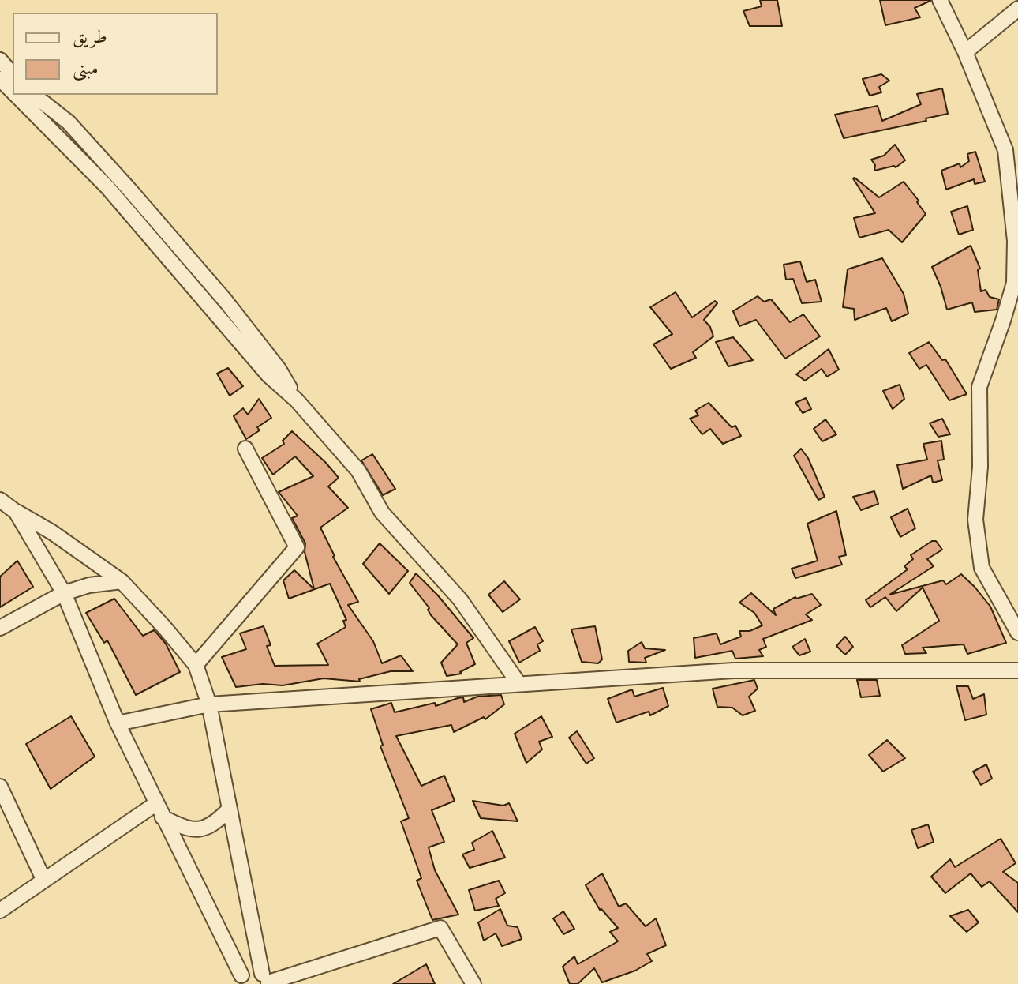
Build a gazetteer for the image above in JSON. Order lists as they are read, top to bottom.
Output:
{
  "legend": ["طريق", "مبنى"]
}
